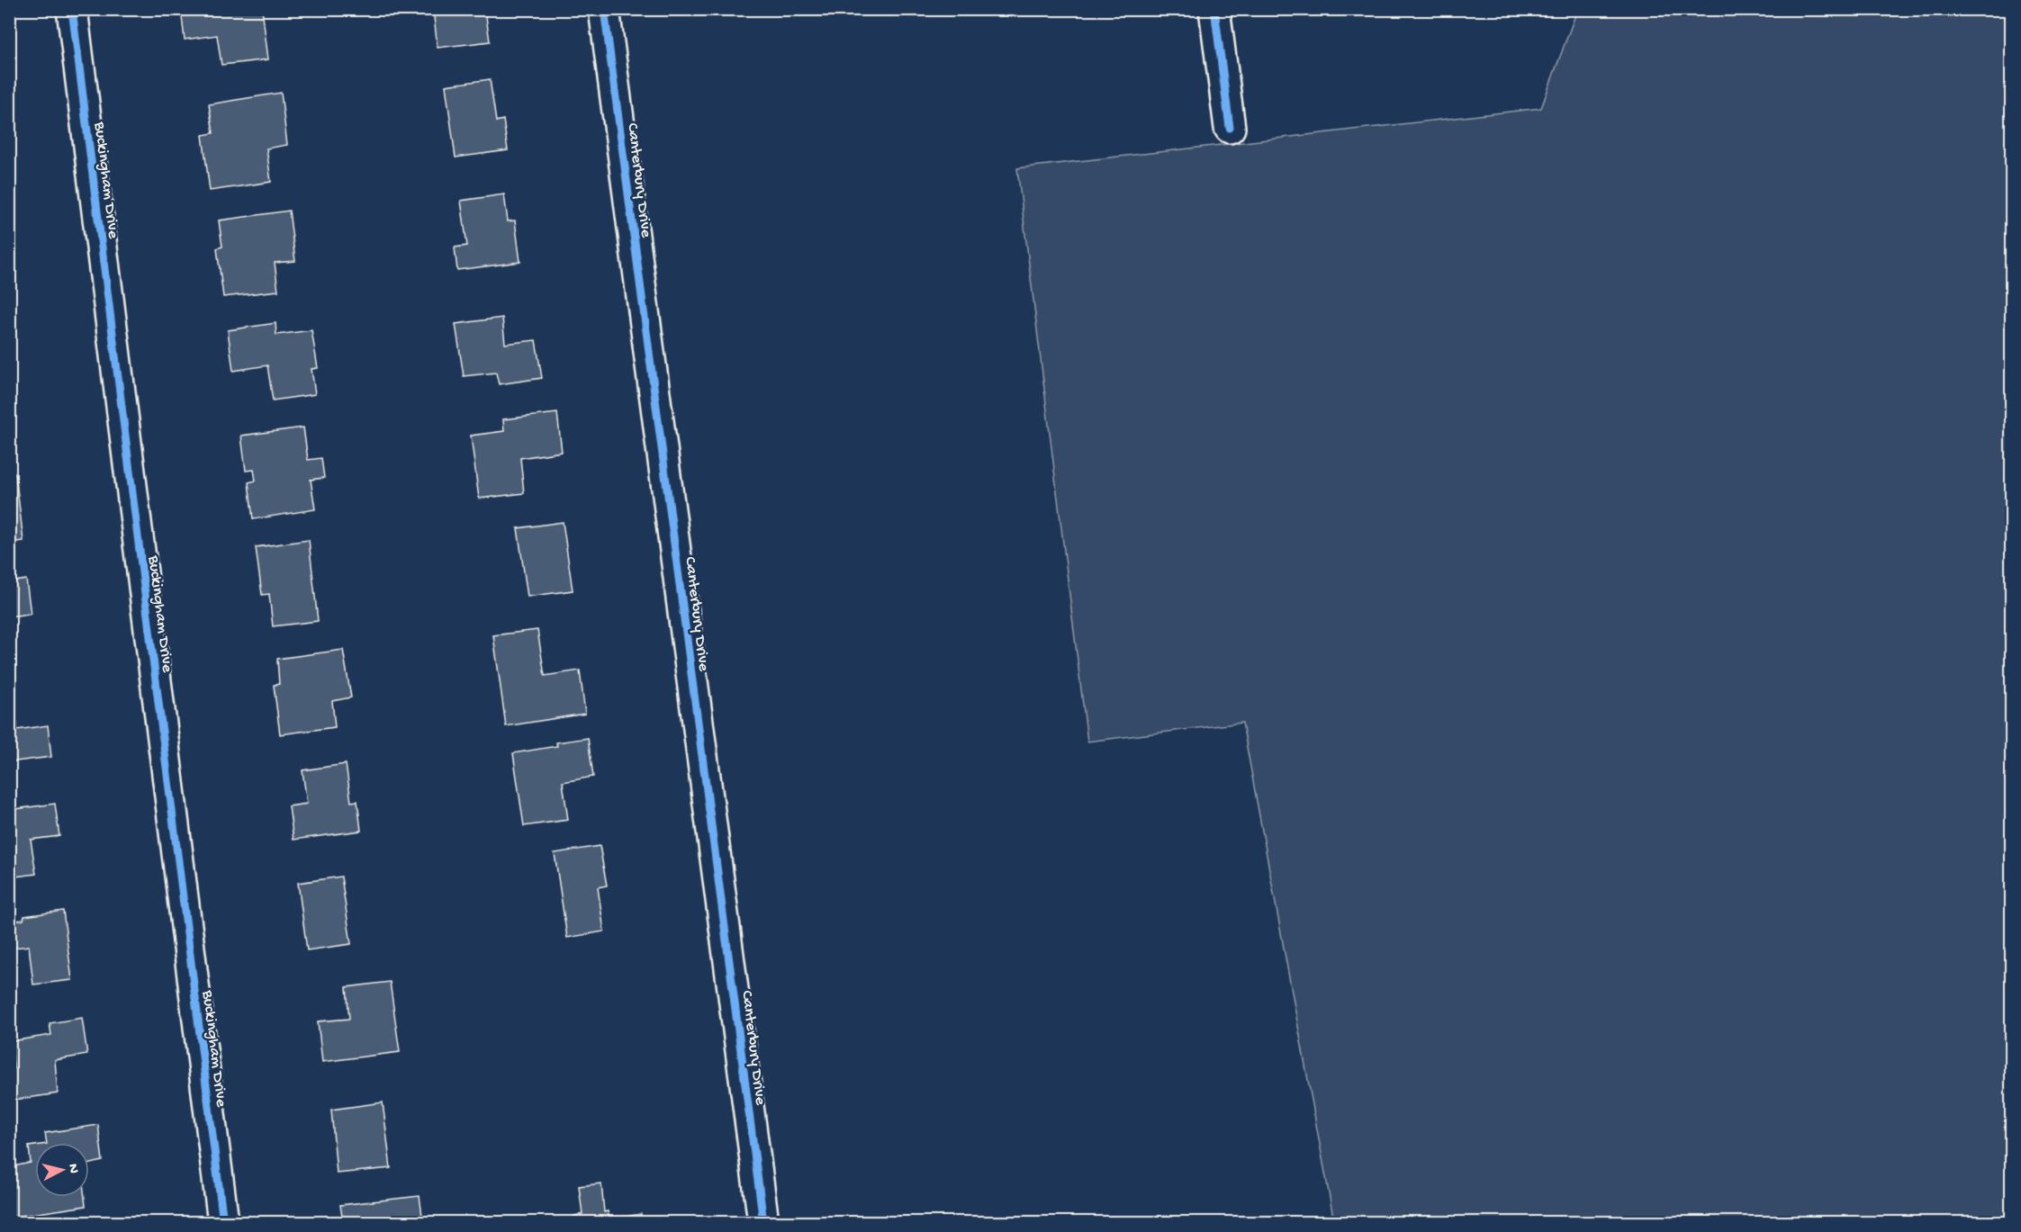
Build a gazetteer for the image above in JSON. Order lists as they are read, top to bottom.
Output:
{
  "streets": {
    "street": ["Buckingham Drive", "Canterbury Drive"]
  },
  "north": "right"
}
